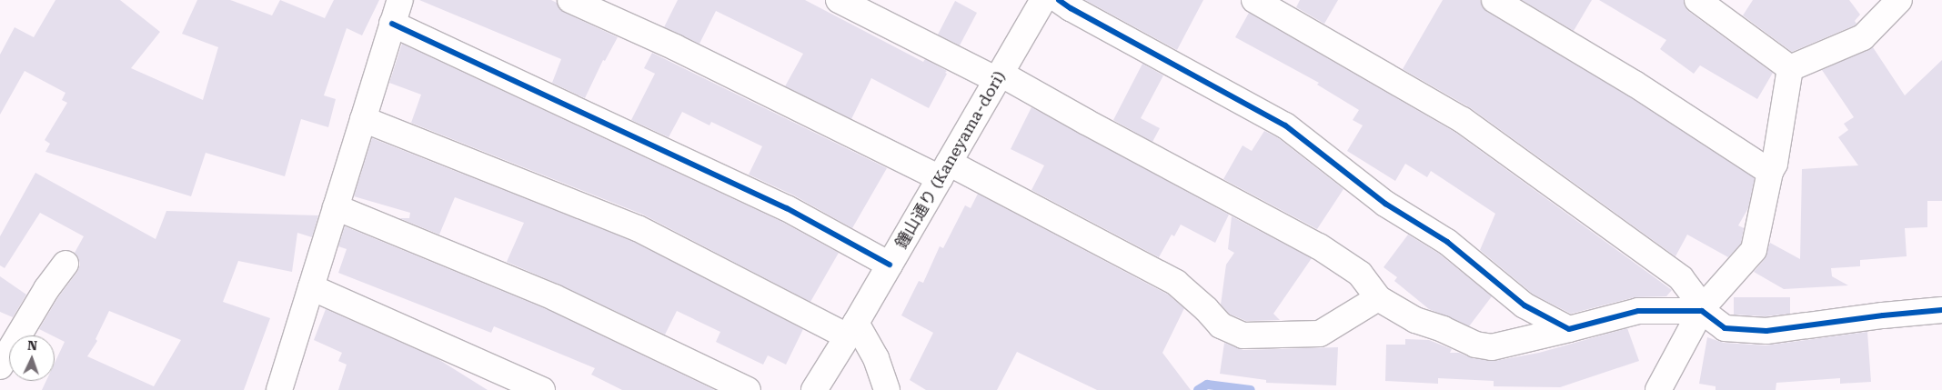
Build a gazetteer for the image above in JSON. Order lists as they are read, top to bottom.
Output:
{
  "streets": {
    "street": ["鐘山通り (Kaneyama-dori)"]
  },
  "north": "top"
}
